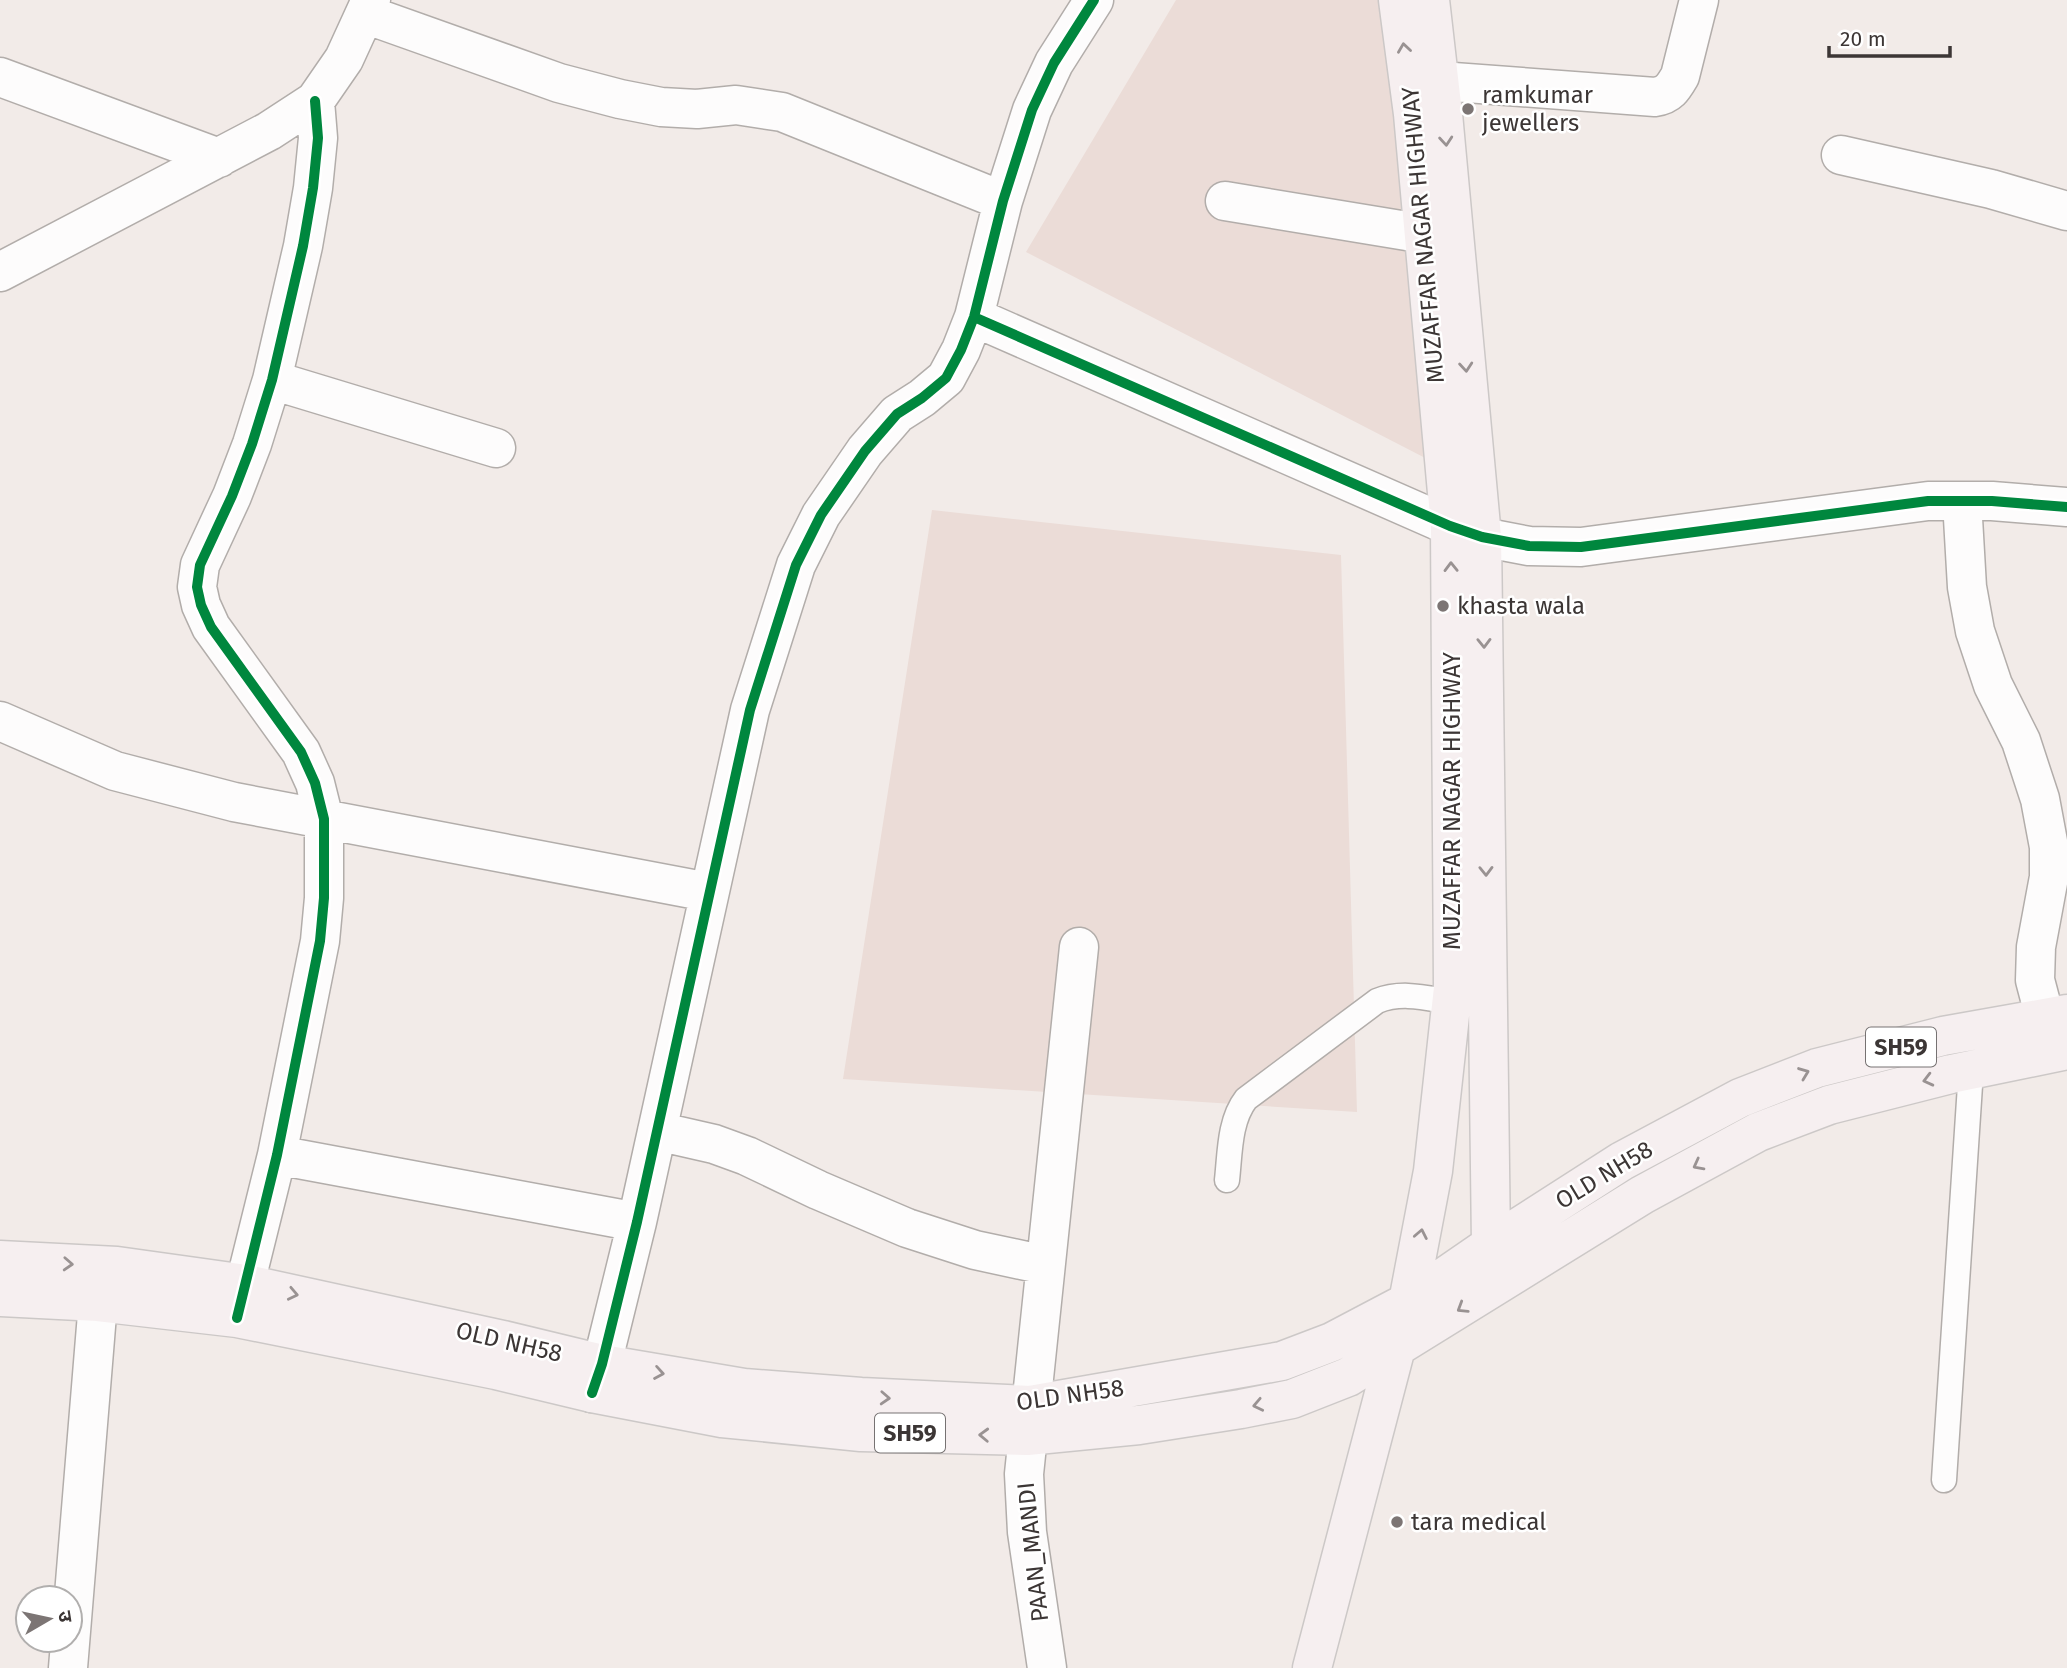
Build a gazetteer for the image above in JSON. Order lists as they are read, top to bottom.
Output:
{
  "streets": {
    "main road": ["MUZAFFAR NAGAR HIGHWAY", "SH59", "OLD NH58"],
    "street": ["PAAN_MANDI"]
  },
  "crossings": [
    ["MUZAFFAR NAGAR HIGHWAY", "OLD NH58"],
    ["OLD NH58", "PAAN_MANDI"]
  ],
  "places": ["ramkumar jewellers", "khasta wala", "tara medical"],
  "scale_bar": "20 m",
  "north": "right"
}
